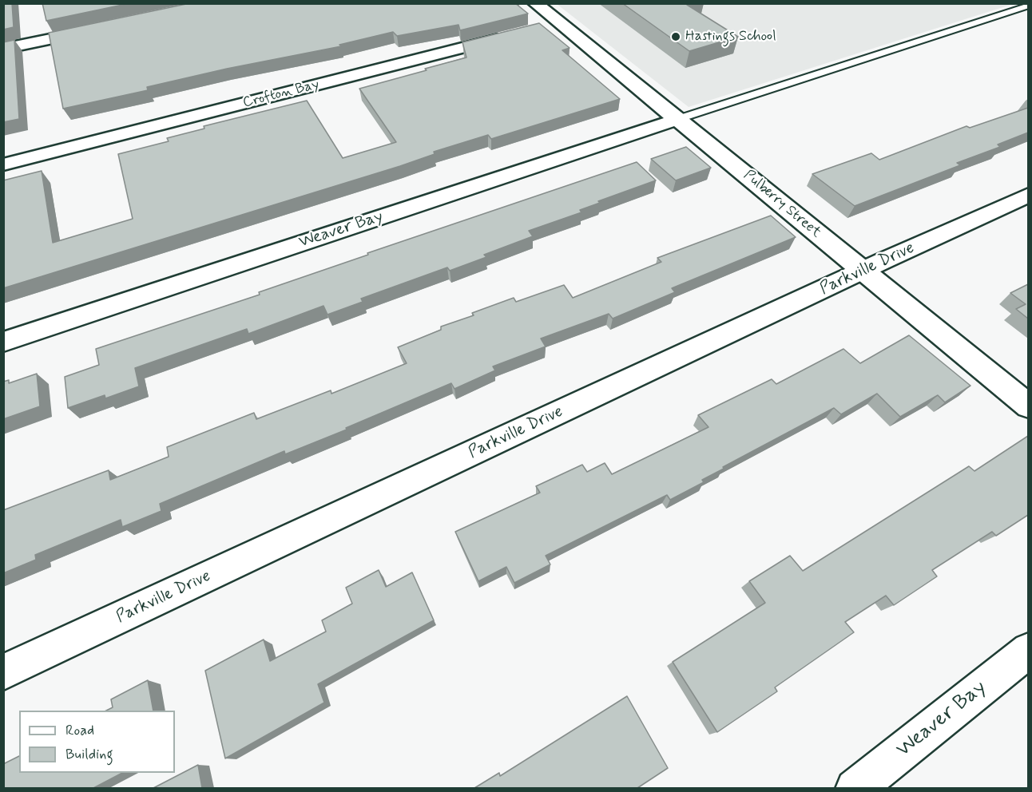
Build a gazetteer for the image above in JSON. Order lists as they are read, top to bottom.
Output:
{
  "streets": {
    "street": [
      "Crofton Bay",
      "Pulberry Street",
      "Weaver Bay",
      "Parkville Drive"
    ]
  },
  "crossings": [
    ["Pulberry Street", "Weaver Bay"],
    ["Pulberry Street", "Parkville Drive"]
  ],
  "places": ["Hastings School"],
  "legend": ["Road", "Building"]
}
